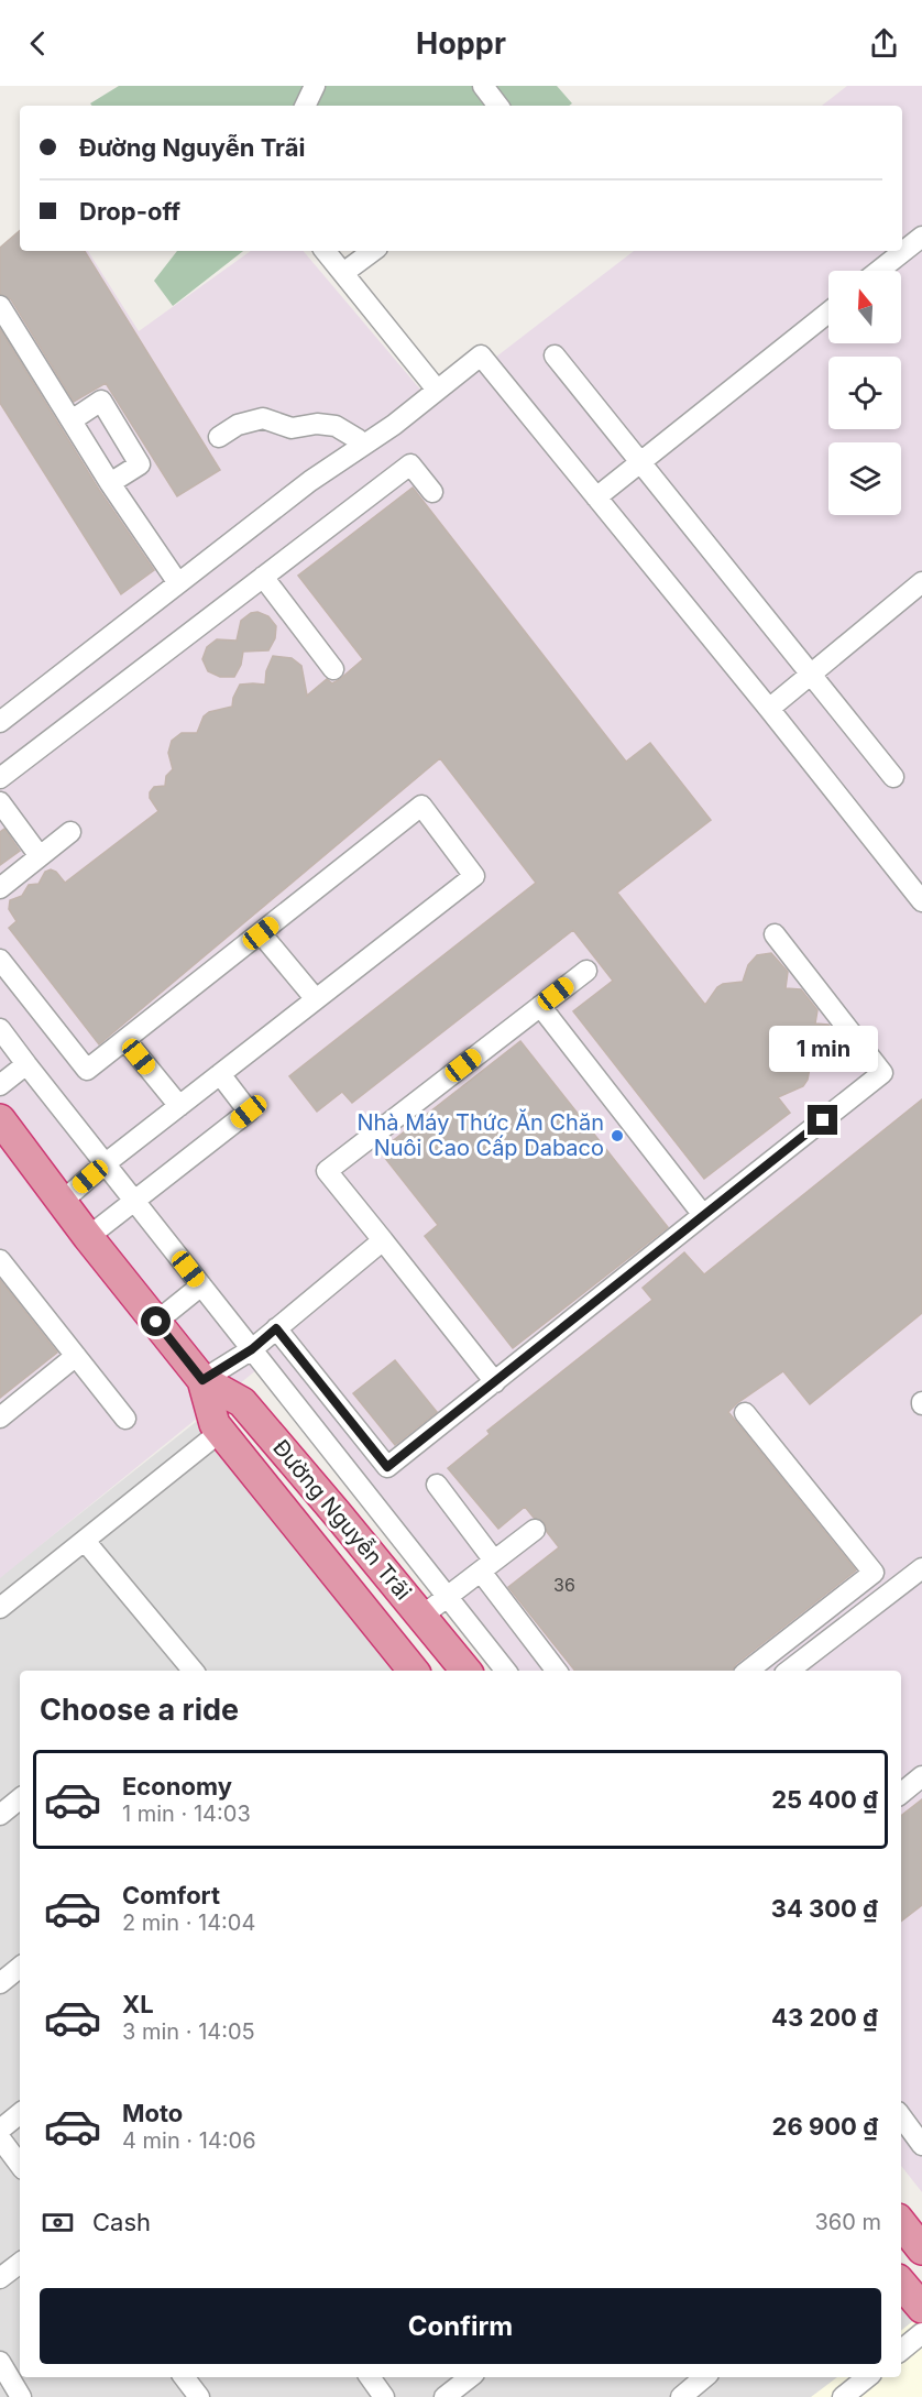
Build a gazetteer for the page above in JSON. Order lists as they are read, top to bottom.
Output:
{
  "streets": {
    "highway": ["Đường Nguyễn Trãi"]
  },
  "places": ["Nhà Máy Thức Ăn Chăn Nuôi Cao Cấp Dabaco"],
  "house_numbers": ["36"],
  "north": "top",
  "page": {
    "header": "Hoppr",
    "banner": ["Đường Nguyễn Trãi", "Drop-off"],
    "bubble": "1 min",
    "heading": "Choose a ride",
    "list": [
      {
        "name": "Economy",
        "note": "1 min · 14:03",
        "value": "25 400 ₫"
      },
      {
        "name": "Comfort",
        "note": "2 min · 14:04",
        "value": "34 300 ₫"
      },
      {
        "name": "XL",
        "note": "3 min · 14:05",
        "value": "43 200 ₫"
      },
      {
        "name": "Moto",
        "note": "4 min · 14:06",
        "value": "26 900 ₫"
      }
    ],
    "pay": ["Cash", "360 m"],
    "buttons": "Confirm"
  }
}
